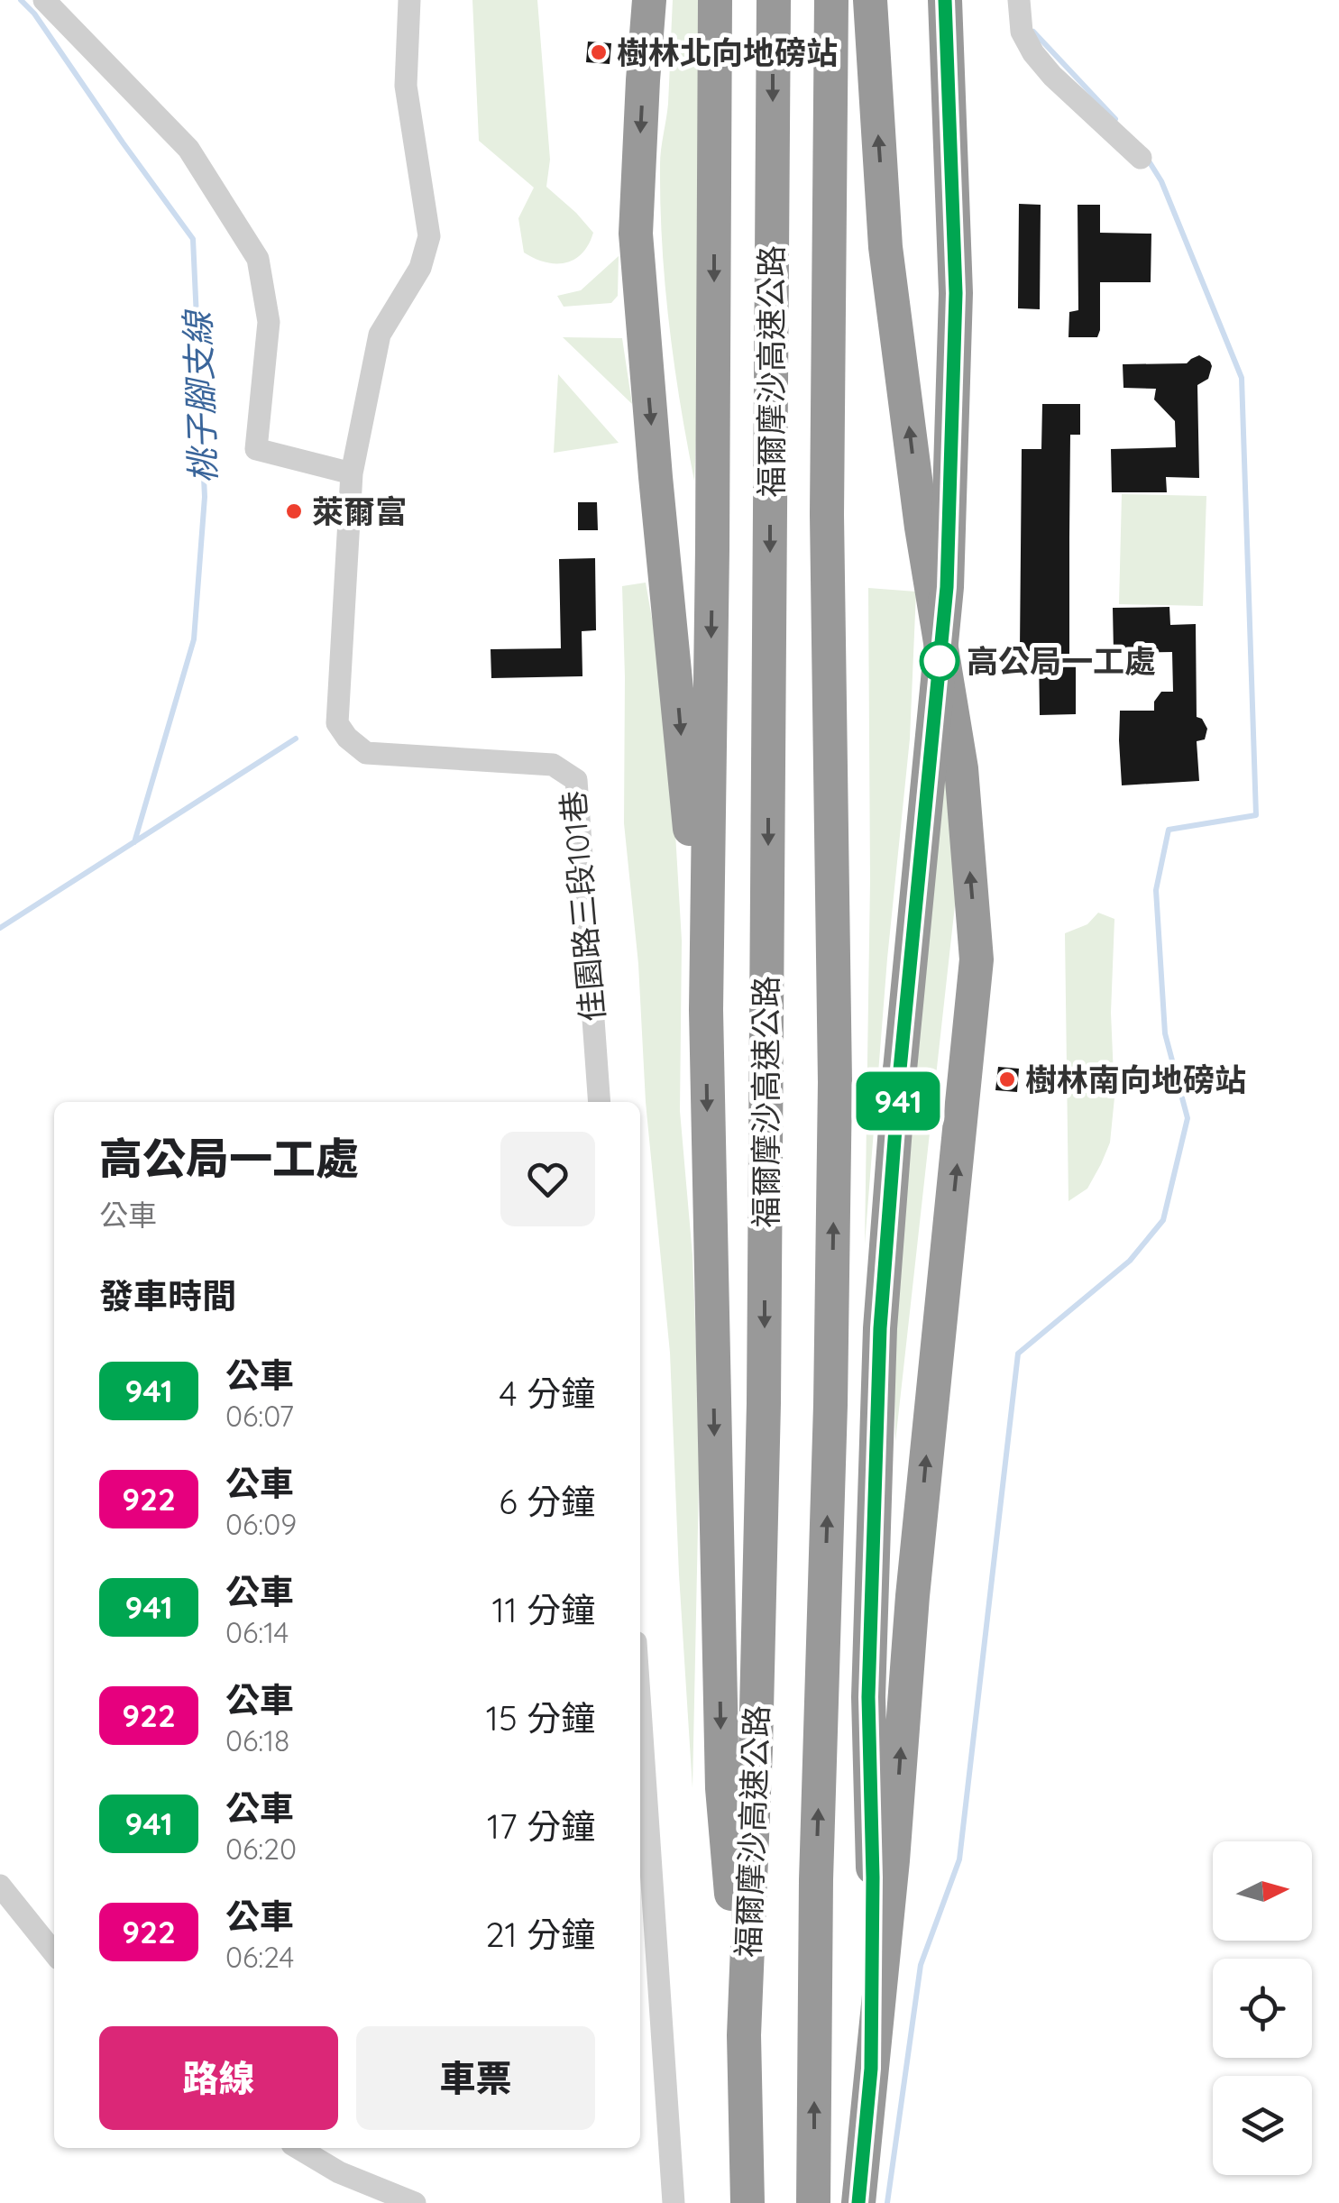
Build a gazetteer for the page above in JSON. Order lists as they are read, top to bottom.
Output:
{
  "streets": {
    "highway": ["福爾摩沙高速公路"],
    "street": ["佳園路三段101巷"]
  },
  "water": ["桃子腳支線"],
  "places": [
    "樹林北向地磅站",
    "萊爾富",
    "高公局一工處",
    "樹林南向地磅站"
  ],
  "lines": ["bus line 941"],
  "north": "right",
  "page": {
    "on_map": "941",
    "heading": [
      ["高公局一工處", "公車"],
      "發車時間"
    ],
    "list": [
      {
        "mark": "941",
        "name": "公車",
        "note": "06:07",
        "value": "4 分鐘"
      },
      {
        "mark": "922",
        "name": "公車",
        "note": "06:09",
        "value": "6 分鐘"
      },
      {
        "mark": "941",
        "name": "公車",
        "note": "06:14",
        "value": "11 分鐘"
      },
      {
        "mark": "922",
        "name": "公車",
        "note": "06:18",
        "value": "15 分鐘"
      },
      {
        "mark": "941",
        "name": "公車",
        "note": "06:20",
        "value": "17 分鐘"
      },
      {
        "mark": "922",
        "name": "公車",
        "note": "06:24",
        "value": "21 分鐘"
      }
    ],
    "buttons": ["路線", "車票"]
  }
}
